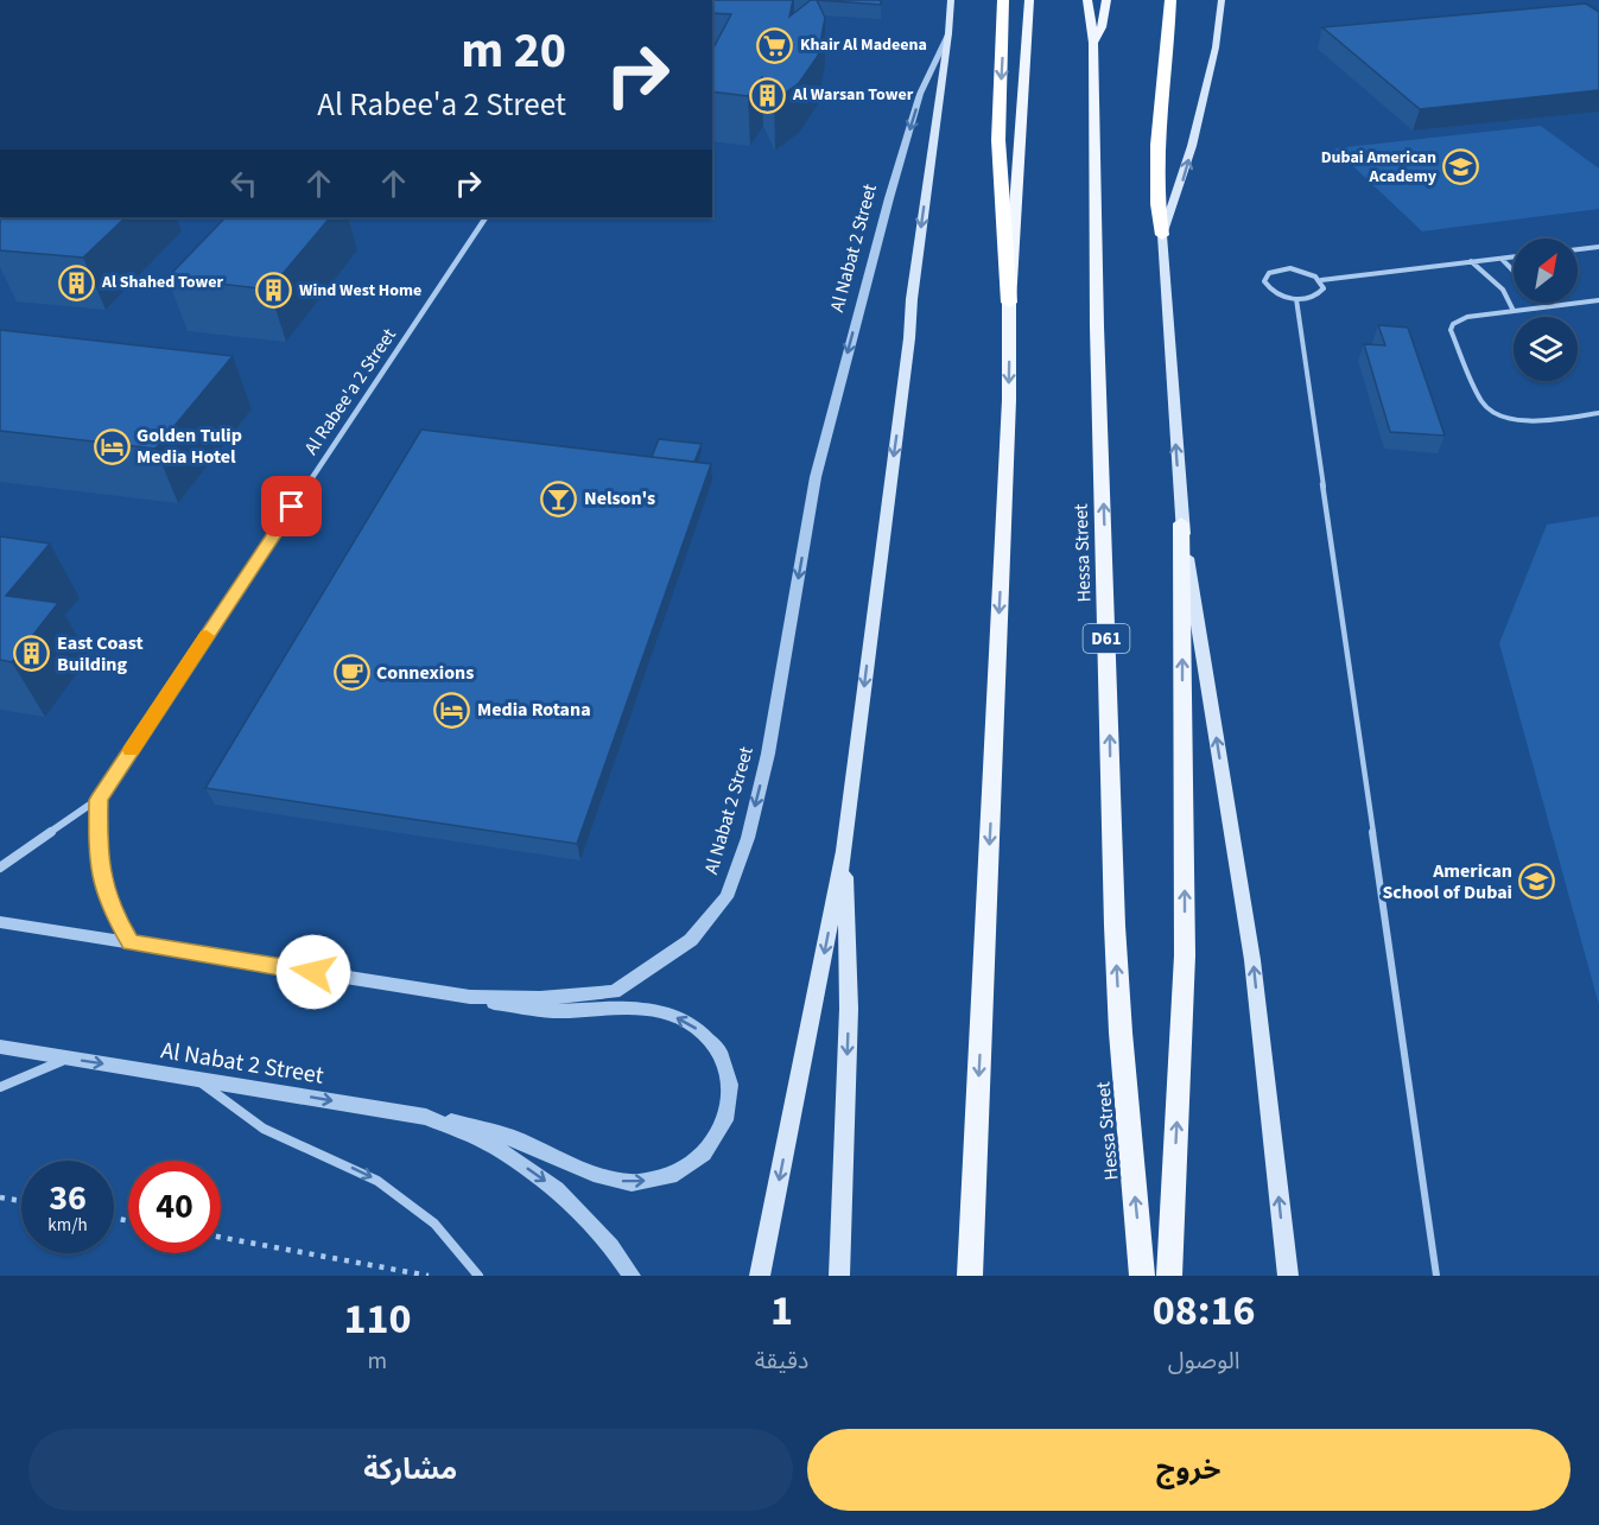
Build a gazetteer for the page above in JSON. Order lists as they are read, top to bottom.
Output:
{
  "streets": {
    "main road": ["Hessa Street", "D61"],
    "street": ["Al Nabat 2 Street", "Al Rabee'a 2 Street"]
  },
  "places": {
    "supermarket": ["Khair Al Madeena"],
    "building": [
      "Al Warsan Tower",
      "Al Shahed Tower",
      "Wind West Home",
      "East Coast Building"
    ],
    "school or university": ["Dubai American Academy", "American School of Dubai"],
    "hotel": ["Golden Tulip Media Hotel", "Media Rotana"],
    "bar": ["Nelson's"],
    "cafe": ["Connexions"]
  },
  "north": "top right",
  "page": {
    "turn": ["20 m", "Al Rabee'a 2 Street"],
    "speed": "36 km/h",
    "limit": "40",
    "eta": [
      "08:16",
      "الوصول",
      "1",
      "دقيقة",
      "110",
      "m"
    ],
    "buttons": ["خروج", "مشاركة"]
  }
}
